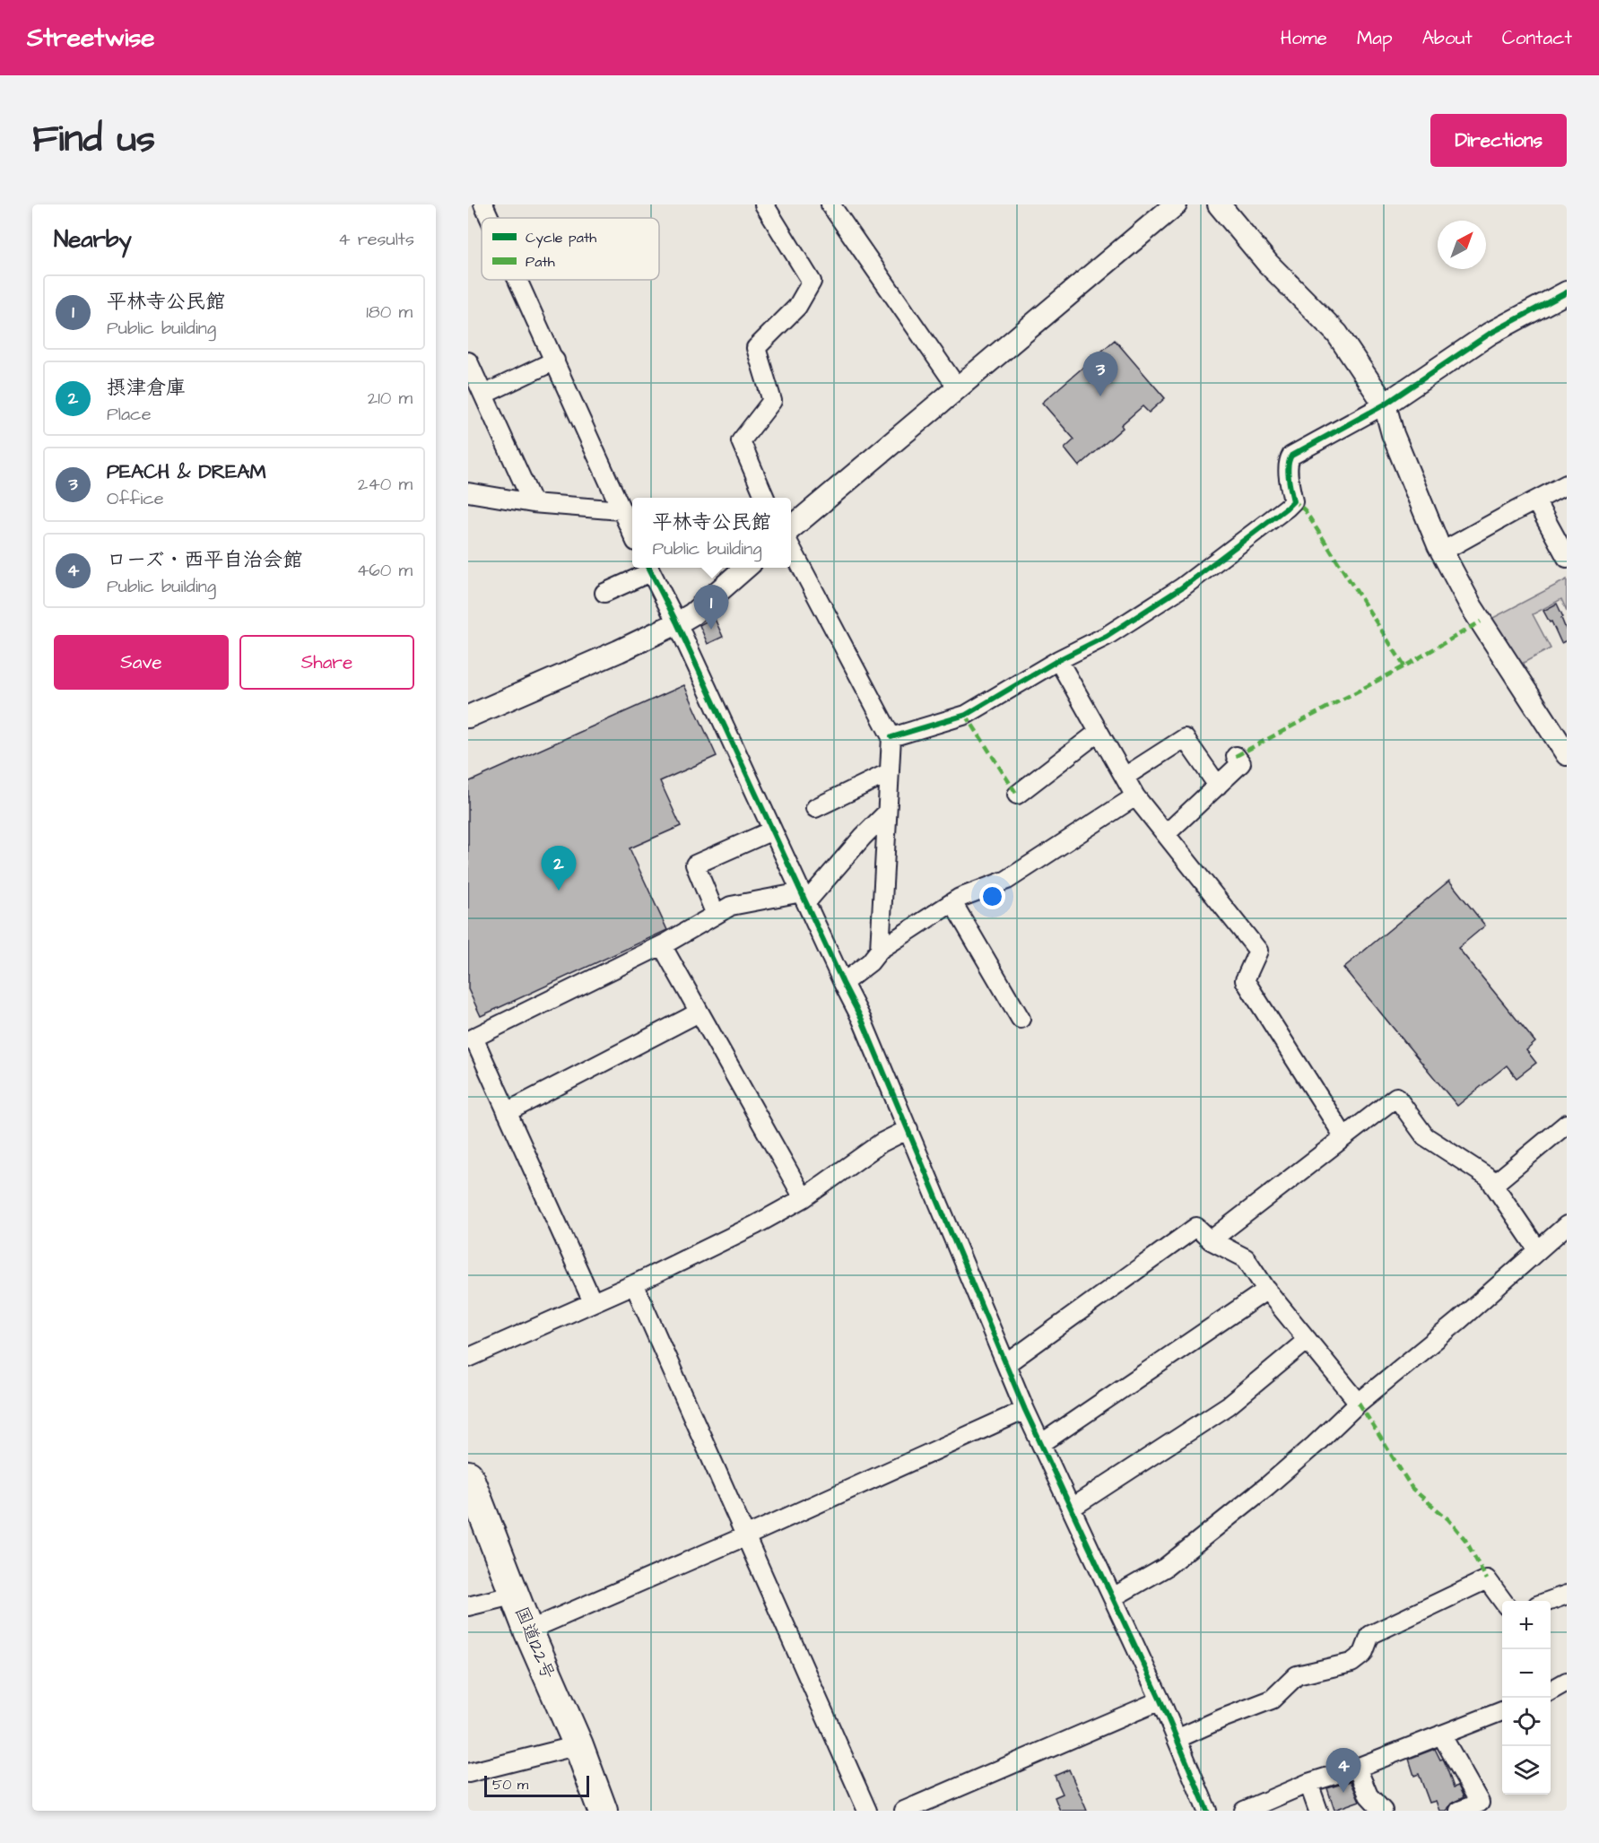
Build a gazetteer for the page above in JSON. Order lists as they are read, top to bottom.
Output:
{
  "streets": {
    "highway": ["国道122号"]
  },
  "legend": ["Cycle path", "Path"],
  "scale_bar": "50 m",
  "north": "top right",
  "page": {
    "header": "Streetwise",
    "nav": [
      "Home",
      "Map",
      "About",
      "Contact"
    ],
    "title": "Find us",
    "buttons": [
      "Directions",
      ["Save", "Share"]
    ],
    "heading": ["Nearby", "4 results"],
    "list": [
      {
        "mark": "1",
        "name": "平林寺公民館",
        "note": "Public building",
        "value": "180 m"
      },
      {
        "mark": "2",
        "name": "摂津倉庫",
        "note": "Place",
        "value": "210 m"
      },
      {
        "mark": "3",
        "name": "PEACH & DREAM",
        "note": "Office",
        "value": "240 m"
      },
      {
        "mark": "4",
        "name": "ローズ・西平自治会館",
        "note": "Public building",
        "value": "460 m"
      }
    ],
    "pins": [
      "3",
      "1",
      "2",
      "4"
    ],
    "popup": ["平林寺公民館", "Public building"],
    "map_buttons": ["+", "−"],
    "scale": "50 m"
  }
}
